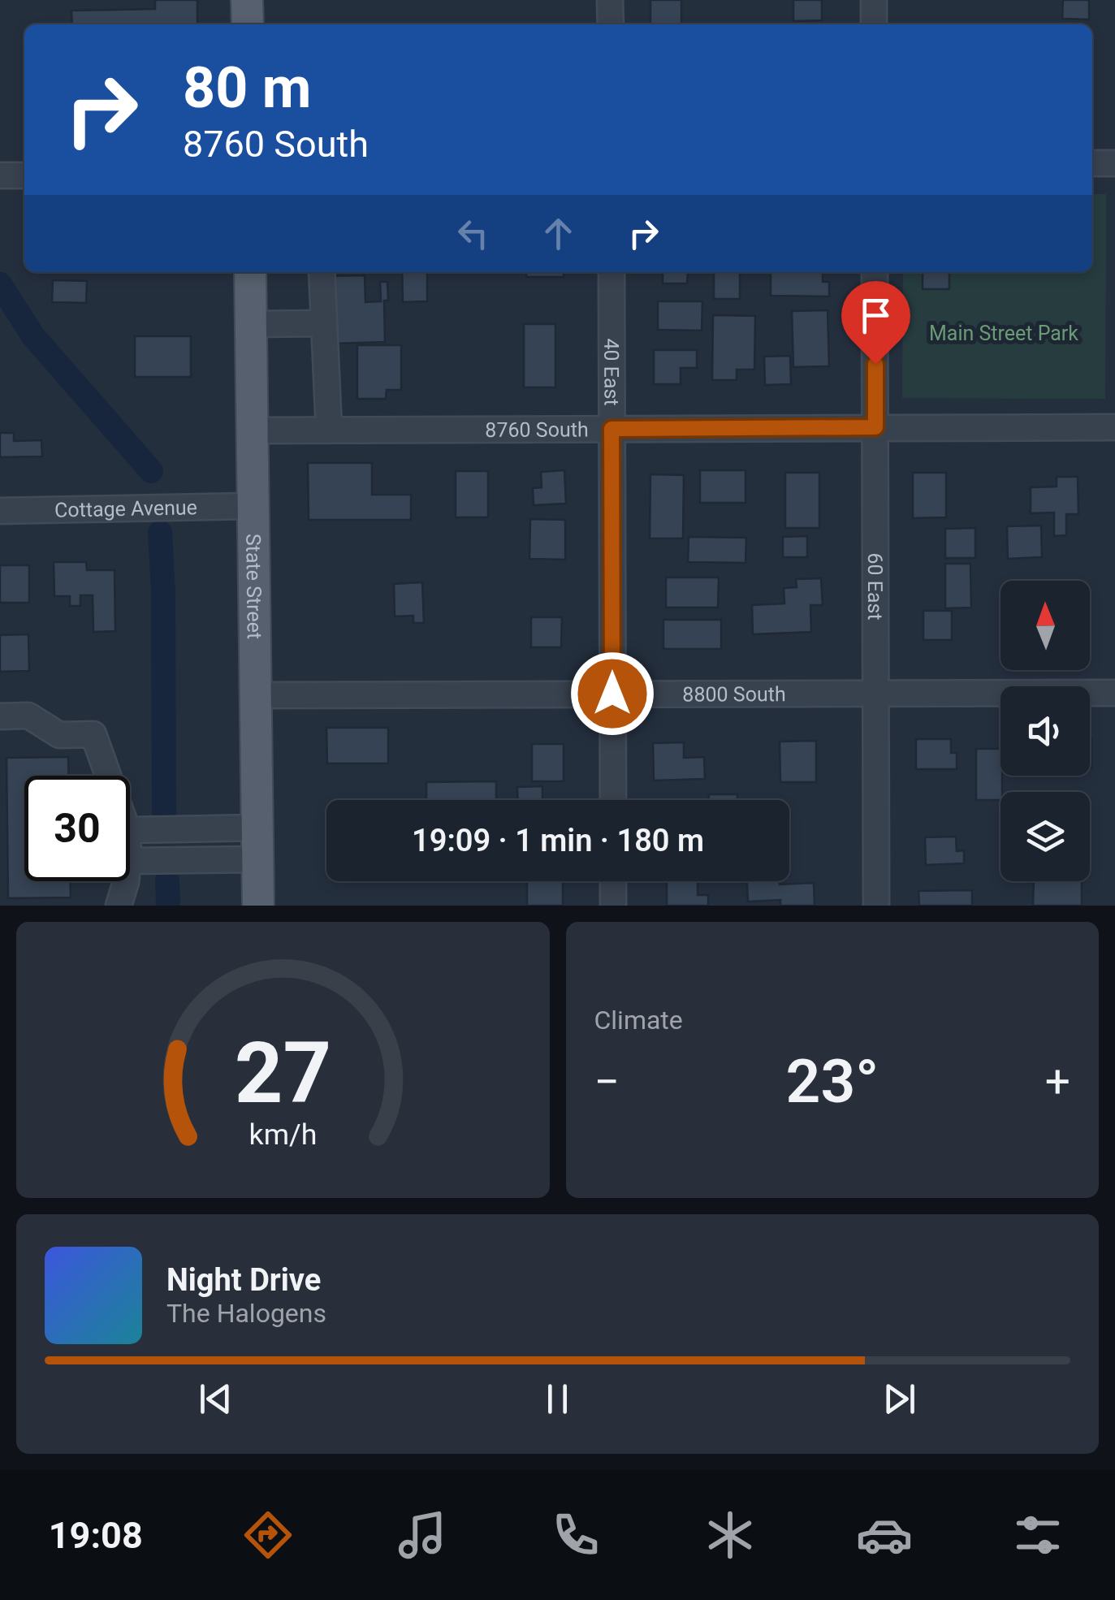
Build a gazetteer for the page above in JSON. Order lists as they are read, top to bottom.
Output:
{
  "streets": {
    "main road": ["State Street"],
    "street": [
      "40 East",
      "8760 South",
      "Cottage Avenue",
      "60 East",
      "8800 South"
    ]
  },
  "crossings": [
    ["40 East", "8760 South"],
    ["40 East", "8800 South"],
    ["8760 South", "State Street"],
    ["8760 South", "60 East"],
    ["Cottage Avenue", "State Street"],
    ["State Street", "8800 South"],
    ["60 East", "8800 South"]
  ],
  "parks": ["Main Street Park"],
  "north": "top",
  "page": {
    "turn": ["80 m", "8760 South"],
    "limit": "30",
    "trip": "19:09 · 1 min · 180 m",
    "tile": "Climate",
    "heat": ["−", "23°", "+"],
    "song": ["Night Drive", "The Halogens"],
    "tabs": "19:08",
    "gauge": ["27", "km/h"]
  }
}
